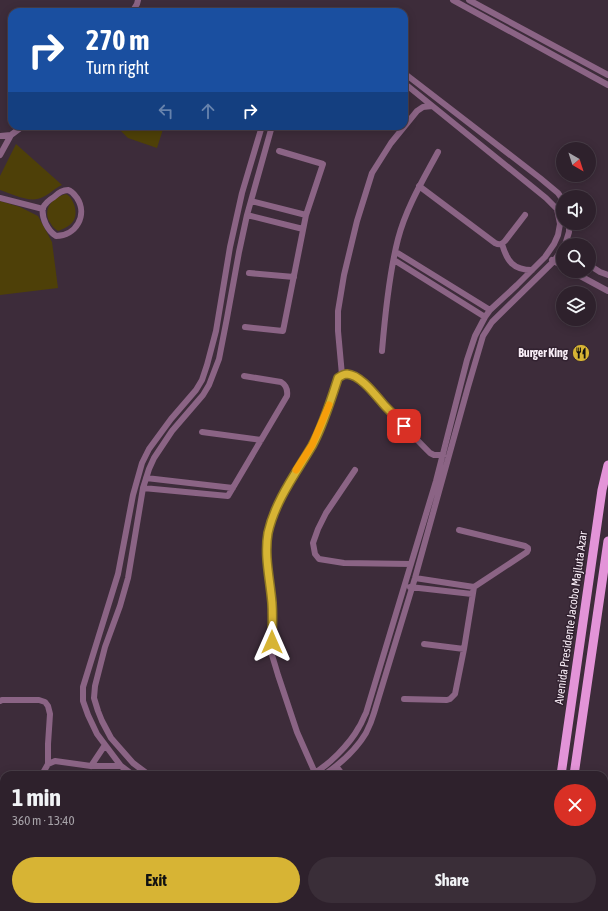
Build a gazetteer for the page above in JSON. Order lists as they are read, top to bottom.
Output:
{
  "streets": {
    "main road": ["Avenida Presidente Jacobo Majluta Azar"]
  },
  "places": {
    "restaurant": ["Burger King"]
  },
  "north": "bottom right",
  "page": {
    "turn": ["270 m", "Turn right"],
    "heading": ["1 min", "360 m · 13:40"],
    "buttons": ["Exit", "Share"]
  }
}
